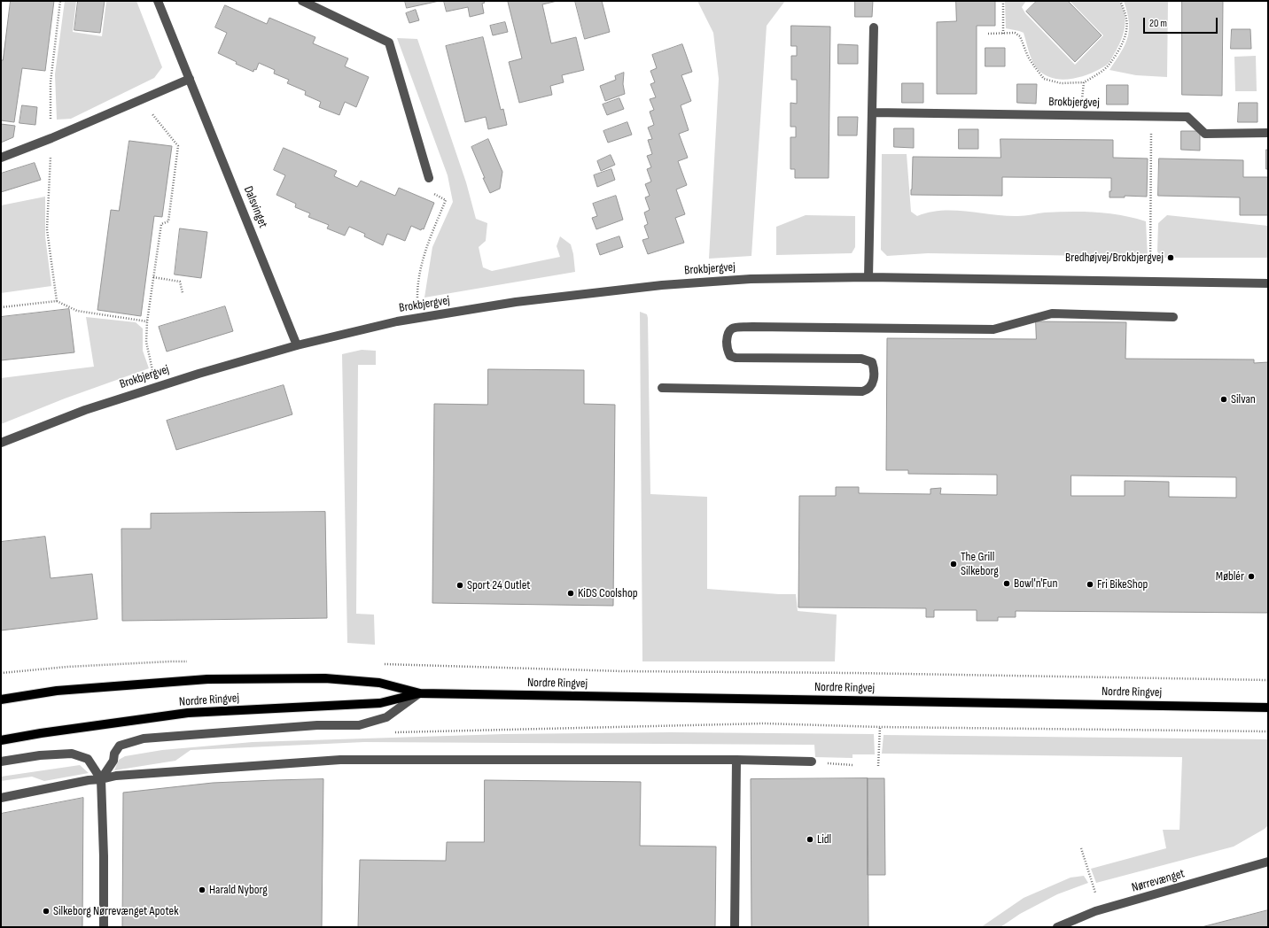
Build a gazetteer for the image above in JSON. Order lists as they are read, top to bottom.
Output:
{
  "streets": {
    "main road": ["Nordre Ringvej"],
    "street": ["Brokbjergvej", "Dalsvinget", "Nørrevænget"]
  },
  "crossings": [
    ["Brokbjergvej", "Dalsvinget"]
  ],
  "places": [
    "Bredhøjvej/Brokbjergvej",
    "Silvan",
    "The Grill Silkeborg",
    "Møblér",
    "Bowl'n'Fun",
    "Fri BikeShop",
    "Sport 24 Outlet",
    "KiDS Coolshop",
    "Lidl",
    "Harald Nyborg",
    "Silkeborg Nørrevænget Apotek"
  ],
  "scale_bar": "20 m"
}
